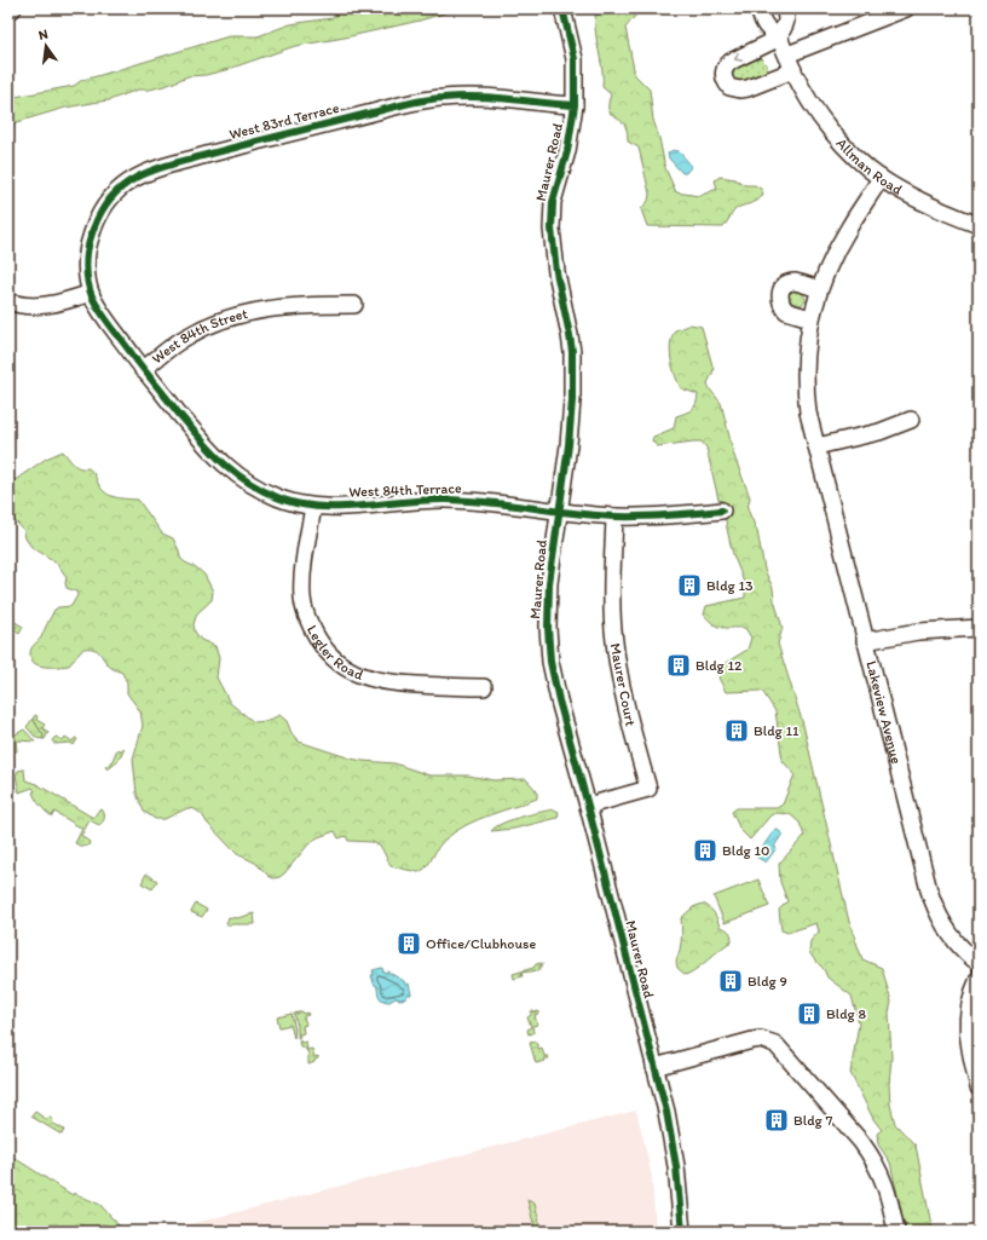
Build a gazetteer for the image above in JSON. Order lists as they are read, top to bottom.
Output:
{
  "streets": {
    "street": [
      "West 83rd Terrace",
      "Maurer Road",
      "Allman Road",
      "West 84th Street",
      "West 84th Terrace",
      "Legler Road",
      "Maurer Court",
      "Lakeview Avenue"
    ]
  },
  "crossings": [
    ["West 83rd Terrace", "Maurer Road"],
    ["West 83rd Terrace", "West 84th Street"],
    ["Maurer Road", "West 84th Terrace"],
    ["Maurer Road", "Maurer Court"],
    ["Allman Road", "Lakeview Avenue"],
    ["West 84th Street", "West 84th Terrace"],
    ["West 84th Terrace", "Legler Road"],
    ["West 84th Terrace", "Maurer Court"]
  ],
  "places": {
    "building": [
      "Bldg 13",
      "Bldg 12",
      "Bldg 11",
      "Bldg 10",
      "Office/Clubhouse",
      "Bldg 9",
      "Bldg 8",
      "Bldg 7"
    ]
  },
  "north": "top"
}
